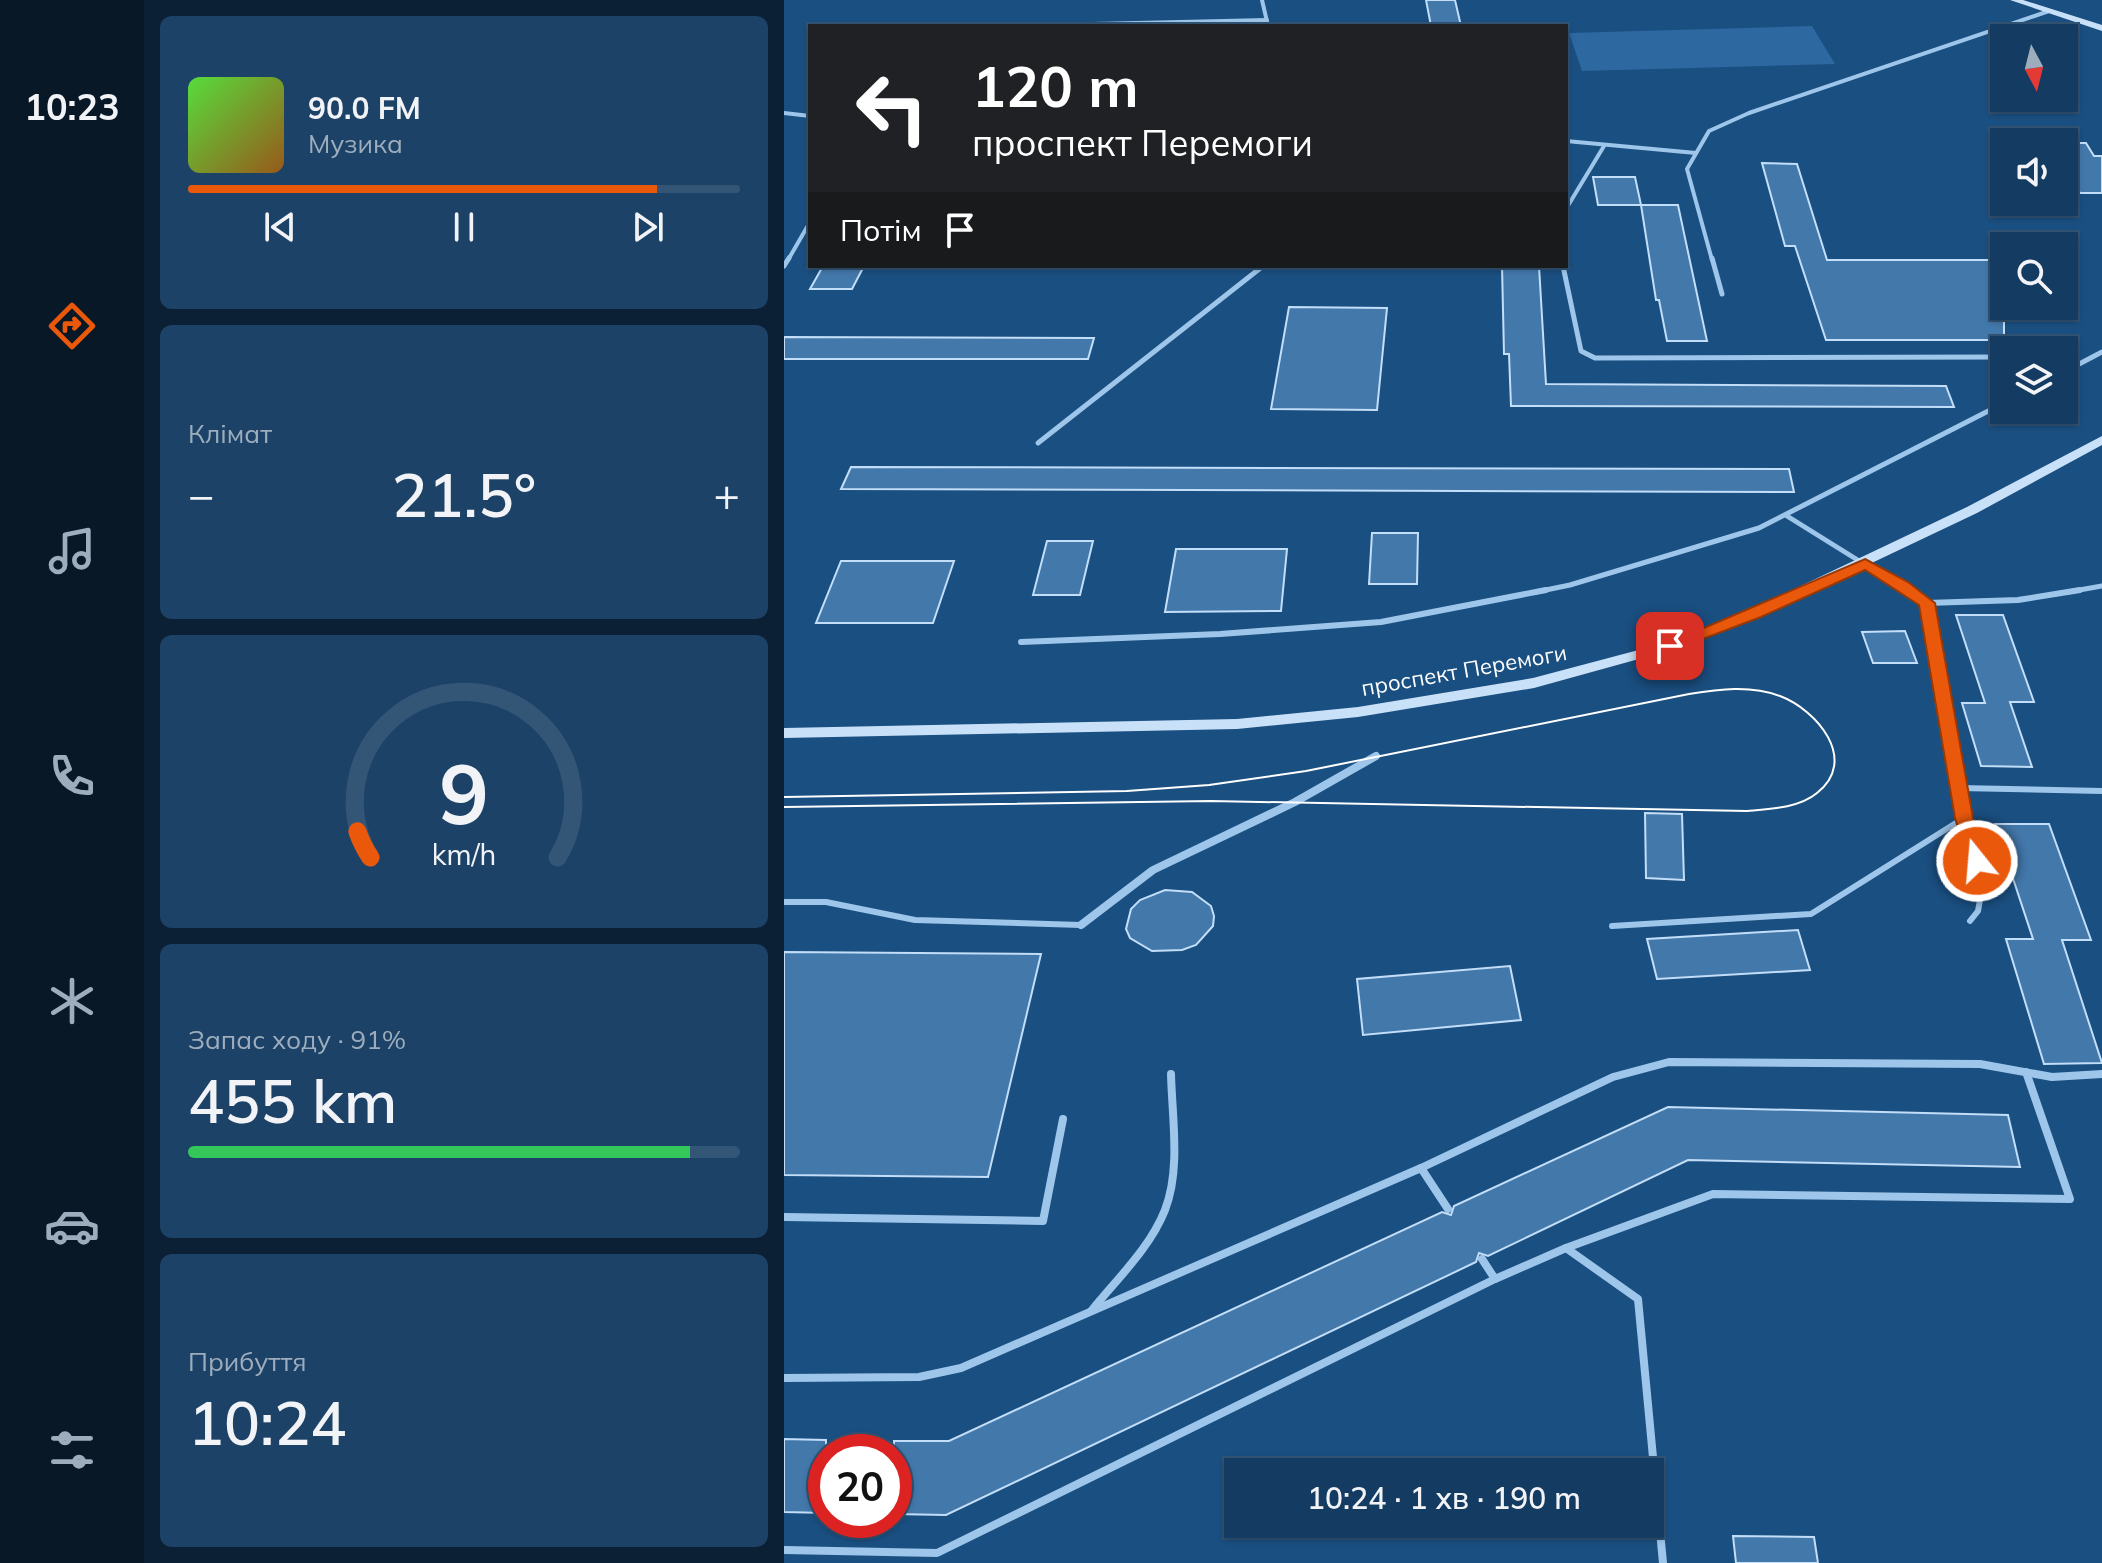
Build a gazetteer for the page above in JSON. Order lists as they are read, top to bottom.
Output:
{
  "streets": {
    "main road": ["проспект Перемоги"]
  },
  "north": "bottom",
  "page": {
    "tabs": "10:23",
    "turn": ["120 m", "проспект Перемоги"],
    "song": ["90.0 FM", "Музика"],
    "then": "Потім",
    "tile": [
      "Клімат",
      ["Запас ходу · 91%", "455 km"],
      ["Прибуття", "10:24"]
    ],
    "heat": ["−", "21.5°", "+"],
    "limit": "20",
    "trip": "10:24 · 1 хв · 190 m",
    "gauge": ["9", "km/h"]
  }
}
